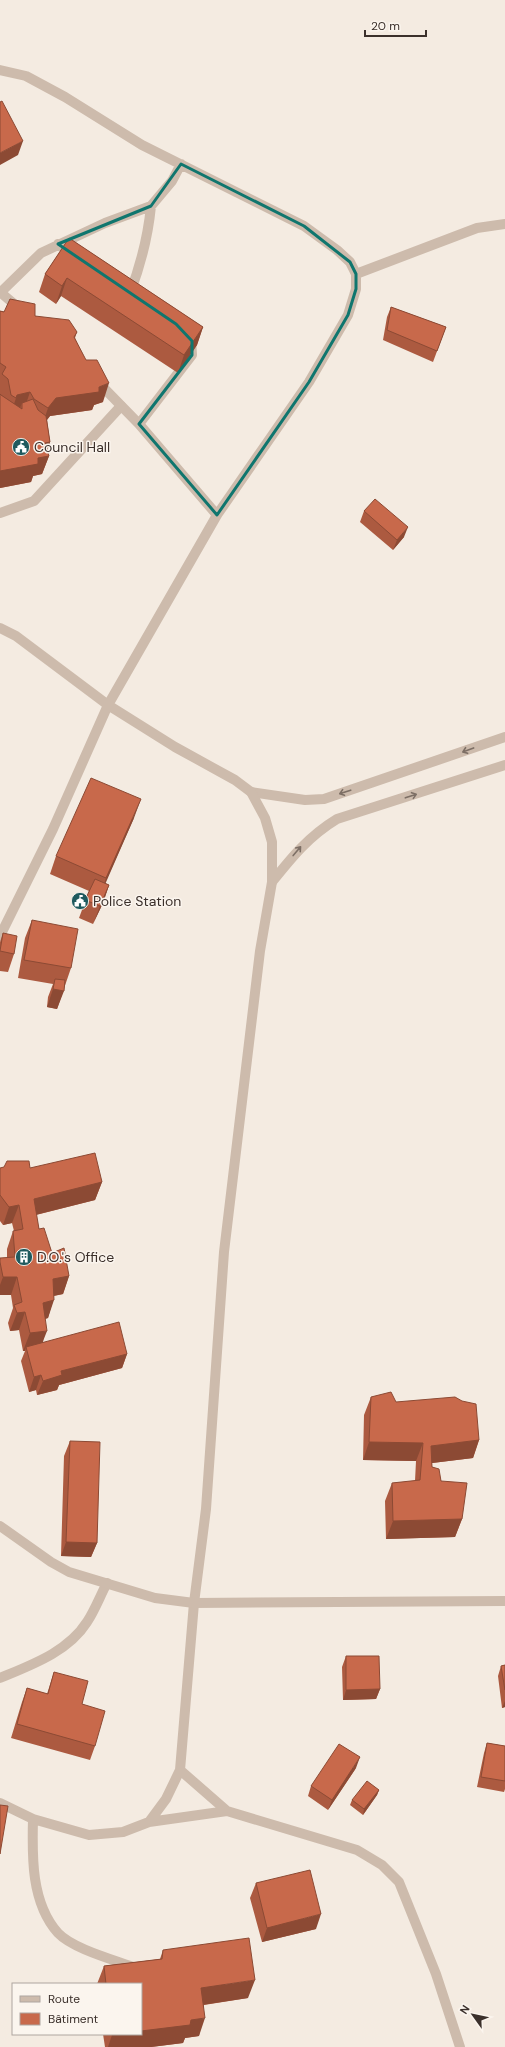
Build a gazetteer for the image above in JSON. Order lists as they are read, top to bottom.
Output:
{
  "places": {
    "public building": ["Council Hall", "Police Station"],
    "building": ["D.O.'s Office"]
  },
  "legend": ["Route", "Bâtiment"],
  "scale_bar": "20 m",
  "north": "top left"
}
